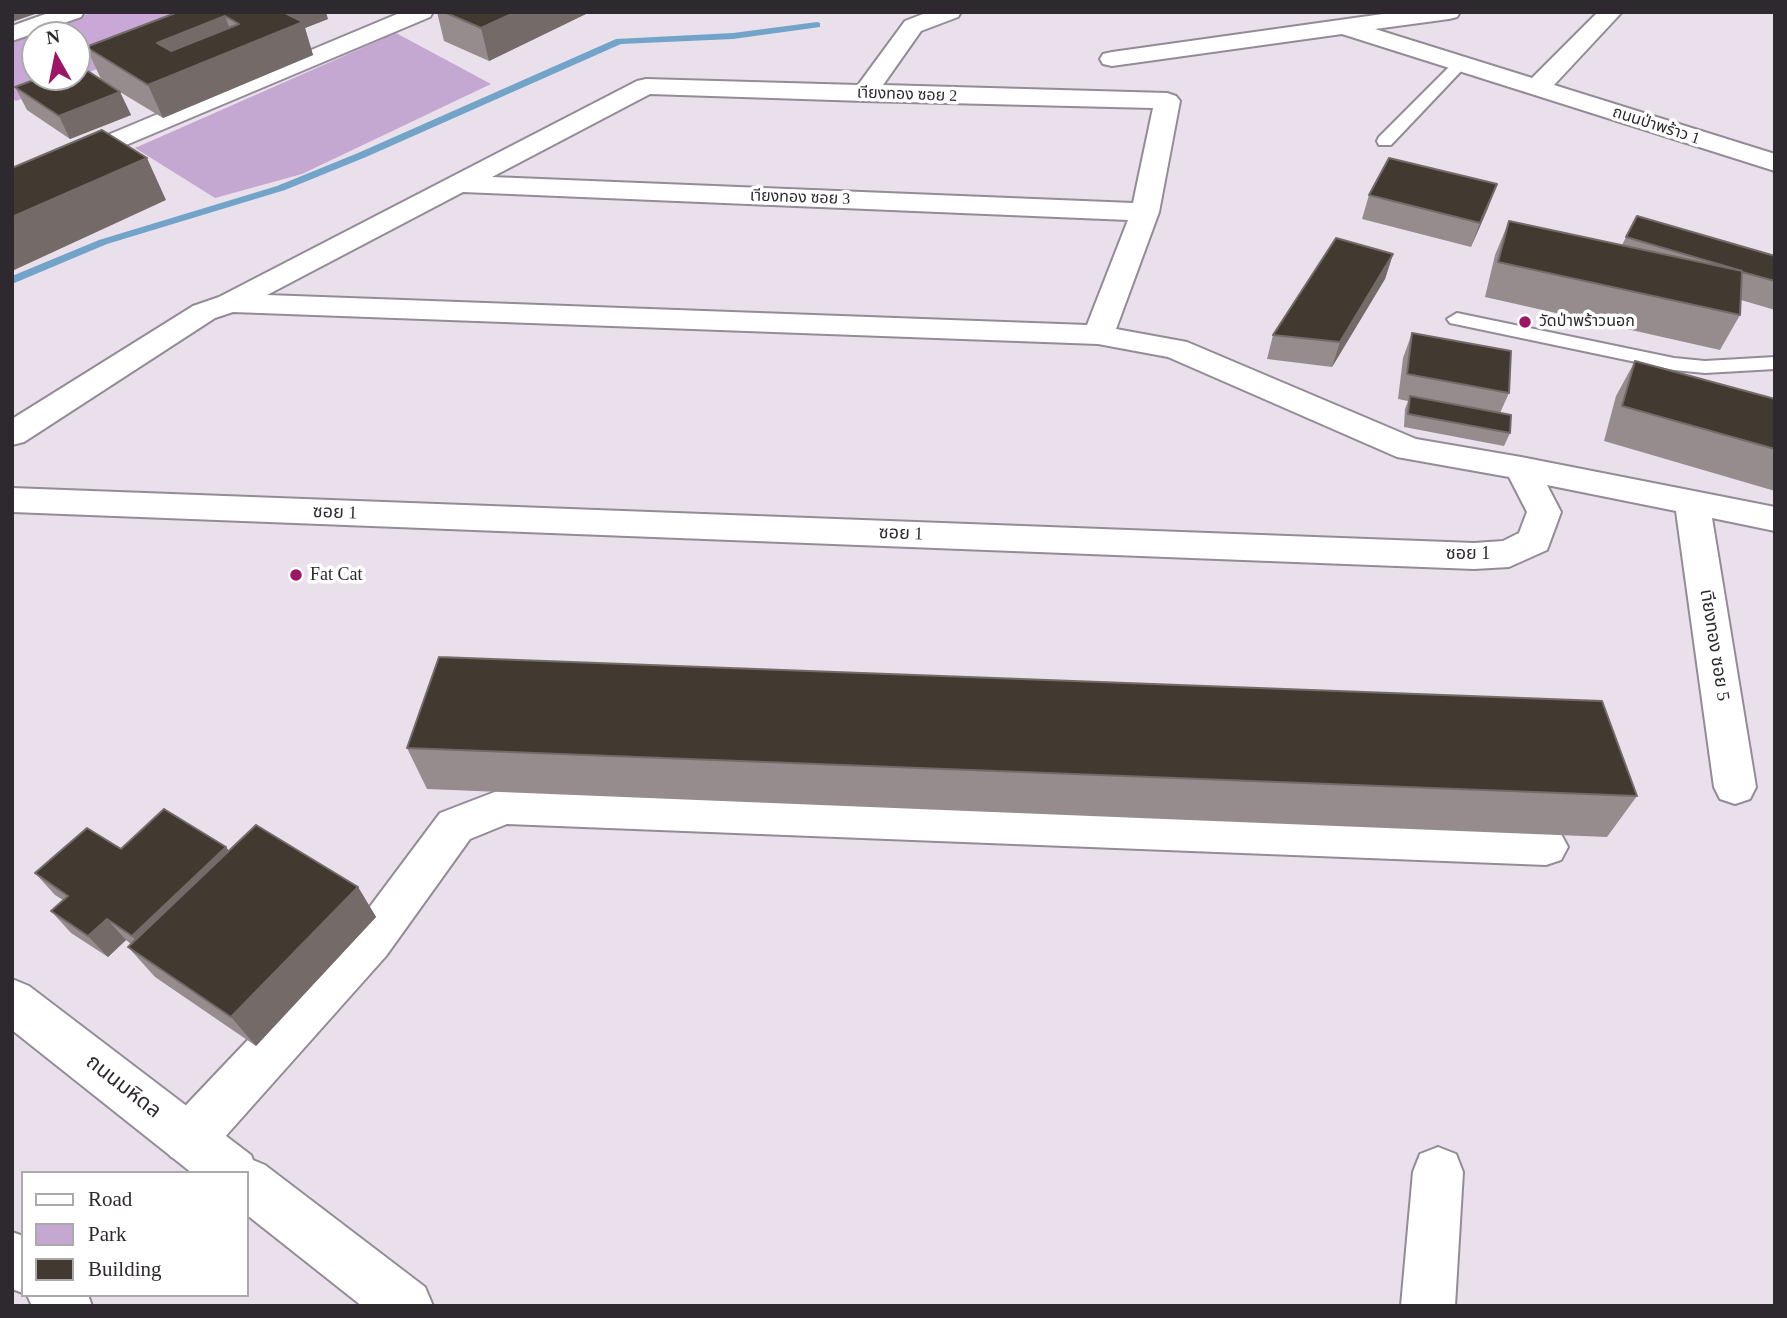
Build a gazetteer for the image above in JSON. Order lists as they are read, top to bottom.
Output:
{
  "streets": {
    "street": [
      "เาียงทอง ซอย 2",
      "ถนนป่าพร้าว 1",
      "เาียงทอง ซอย 3",
      "ซอย 1",
      "เาียงทอง ซอย 5",
      "ถนนมหิดล"
    ]
  },
  "crossings": [
    ["เาียงทอง ซอย 2", "เาียงทอง ซอย 3"]
  ],
  "places": ["วัดป่าพร้าวนอก", "Fat Cat"],
  "legend": ["Road", "Park", "Building"],
  "north": "top"
}
